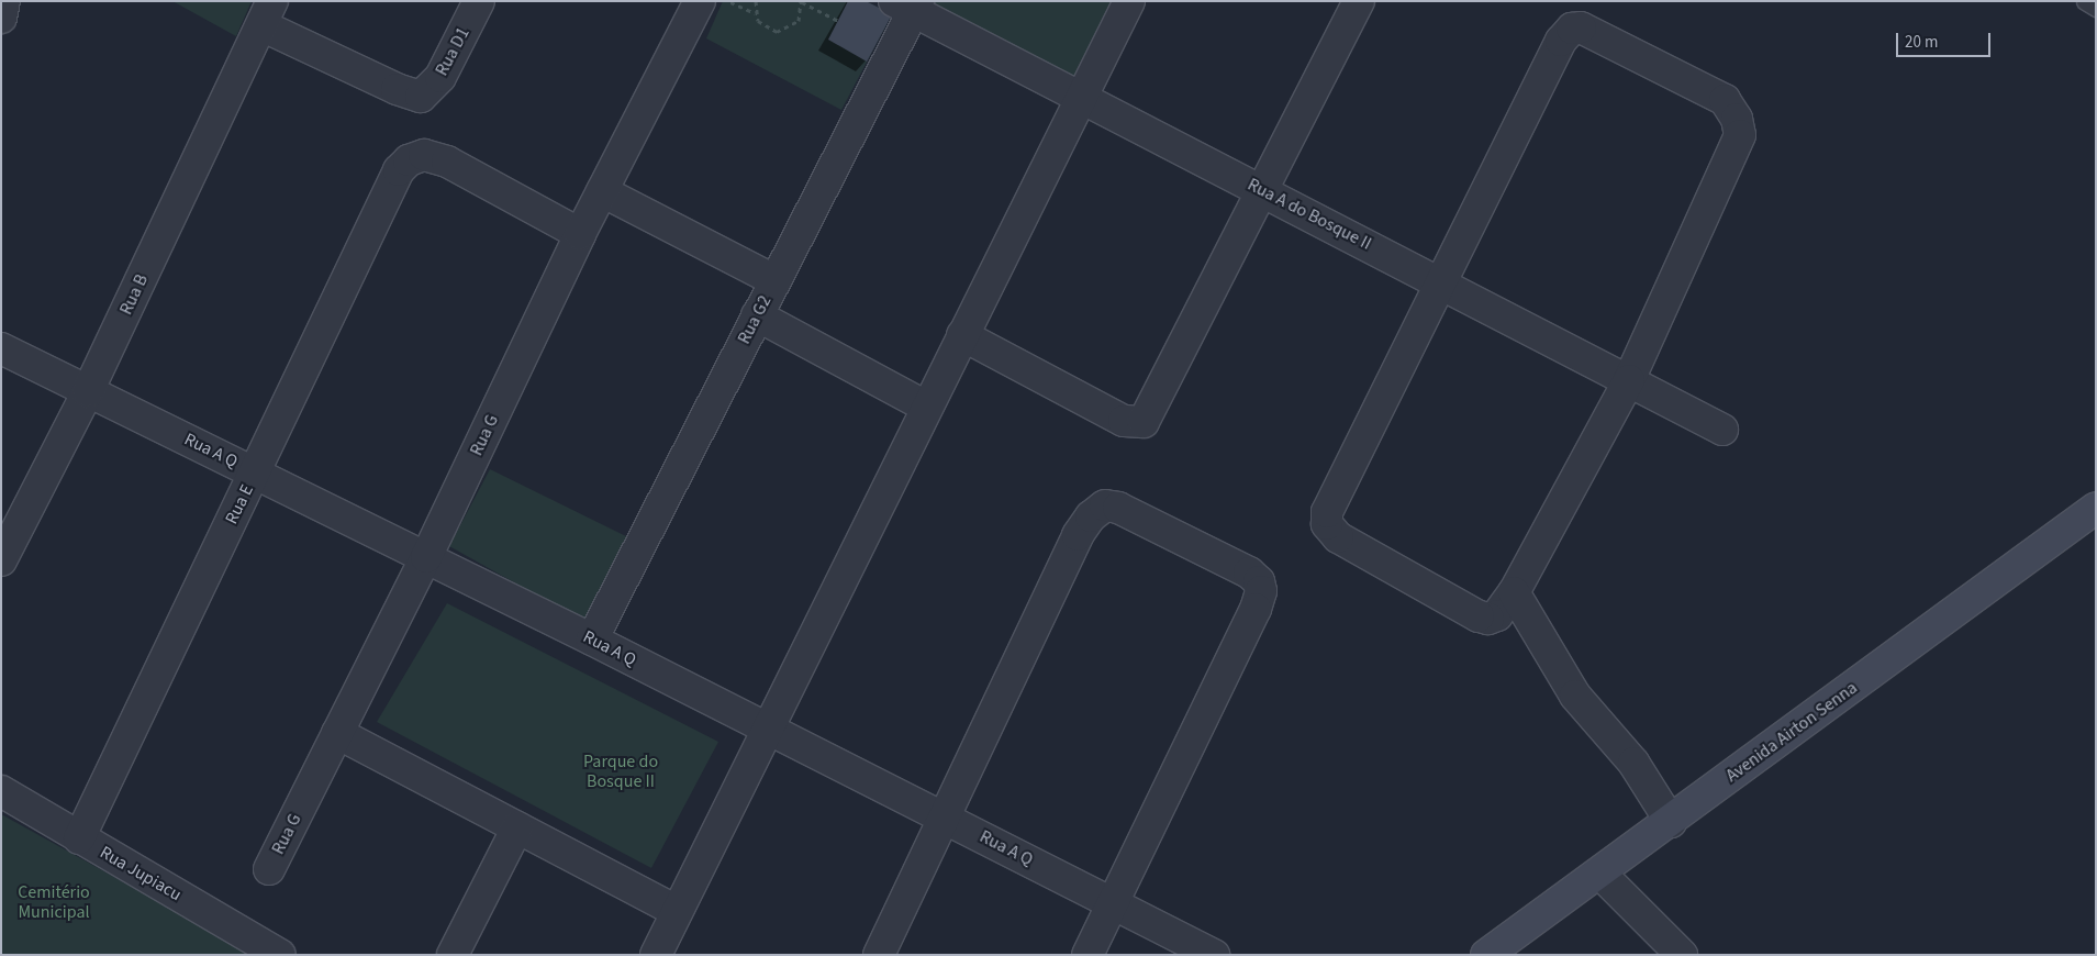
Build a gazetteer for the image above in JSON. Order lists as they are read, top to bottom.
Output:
{
  "streets": {
    "main road": ["Avenida Airton Senna"],
    "street": [
      "Rua D1",
      "Rua A do Bosque II",
      "Rua B",
      "Rua G2",
      "Rua G",
      "Rua A Q",
      "Rua E",
      "Rua Jupiacu"
    ]
  },
  "crossings": [
    ["Rua D1", "Rua B"],
    ["Rua A do Bosque II", "Rua G2"],
    ["Rua B", "Rua A Q"],
    ["Rua G2", "Rua A Q"],
    ["Rua G", "Rua A Q"],
    ["Rua G", "Rua E"],
    ["Rua A Q", "Rua E"],
    ["Rua E", "Rua Jupiacu"]
  ],
  "parks": ["Parque do Bosque II", "Cemitério Municipal"],
  "scale_bar": "20 m"
}
